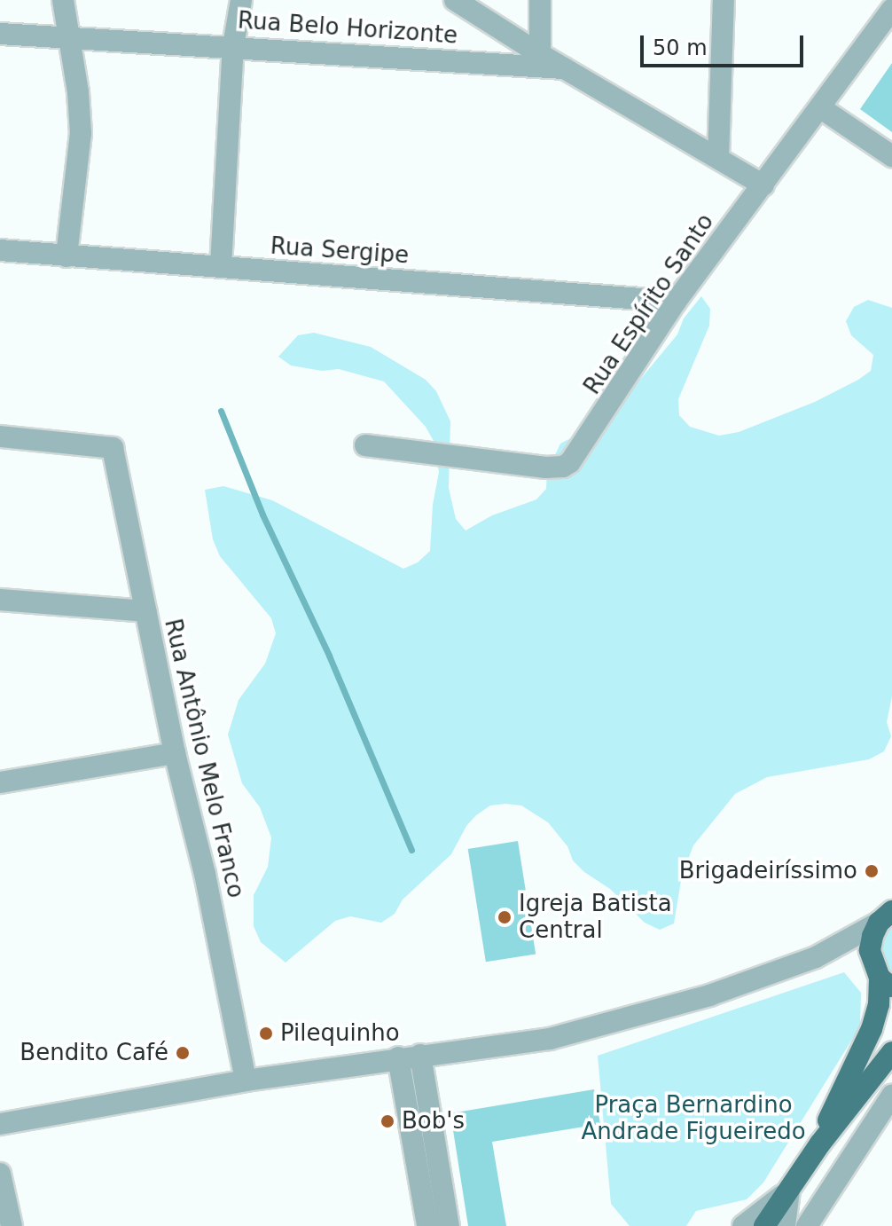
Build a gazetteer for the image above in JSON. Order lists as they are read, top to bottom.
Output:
{
  "streets": {
    "street": [
      "Rua Belo Horizonte",
      "Rua Sergipe",
      "Rua Espírito Santo",
      "Rua Antônio Melo Franco"
    ]
  },
  "crossings": [
    ["Rua Sergipe", "Rua Espírito Santo"]
  ],
  "parks": ["Praça Bernardino Andrade Figueiredo"],
  "places": [
    "Brigadeiríssimo",
    "Igreja Batista Central",
    "Pilequinho",
    "Bendito Café",
    "Bob's"
  ],
  "scale_bar": "50 m"
}
